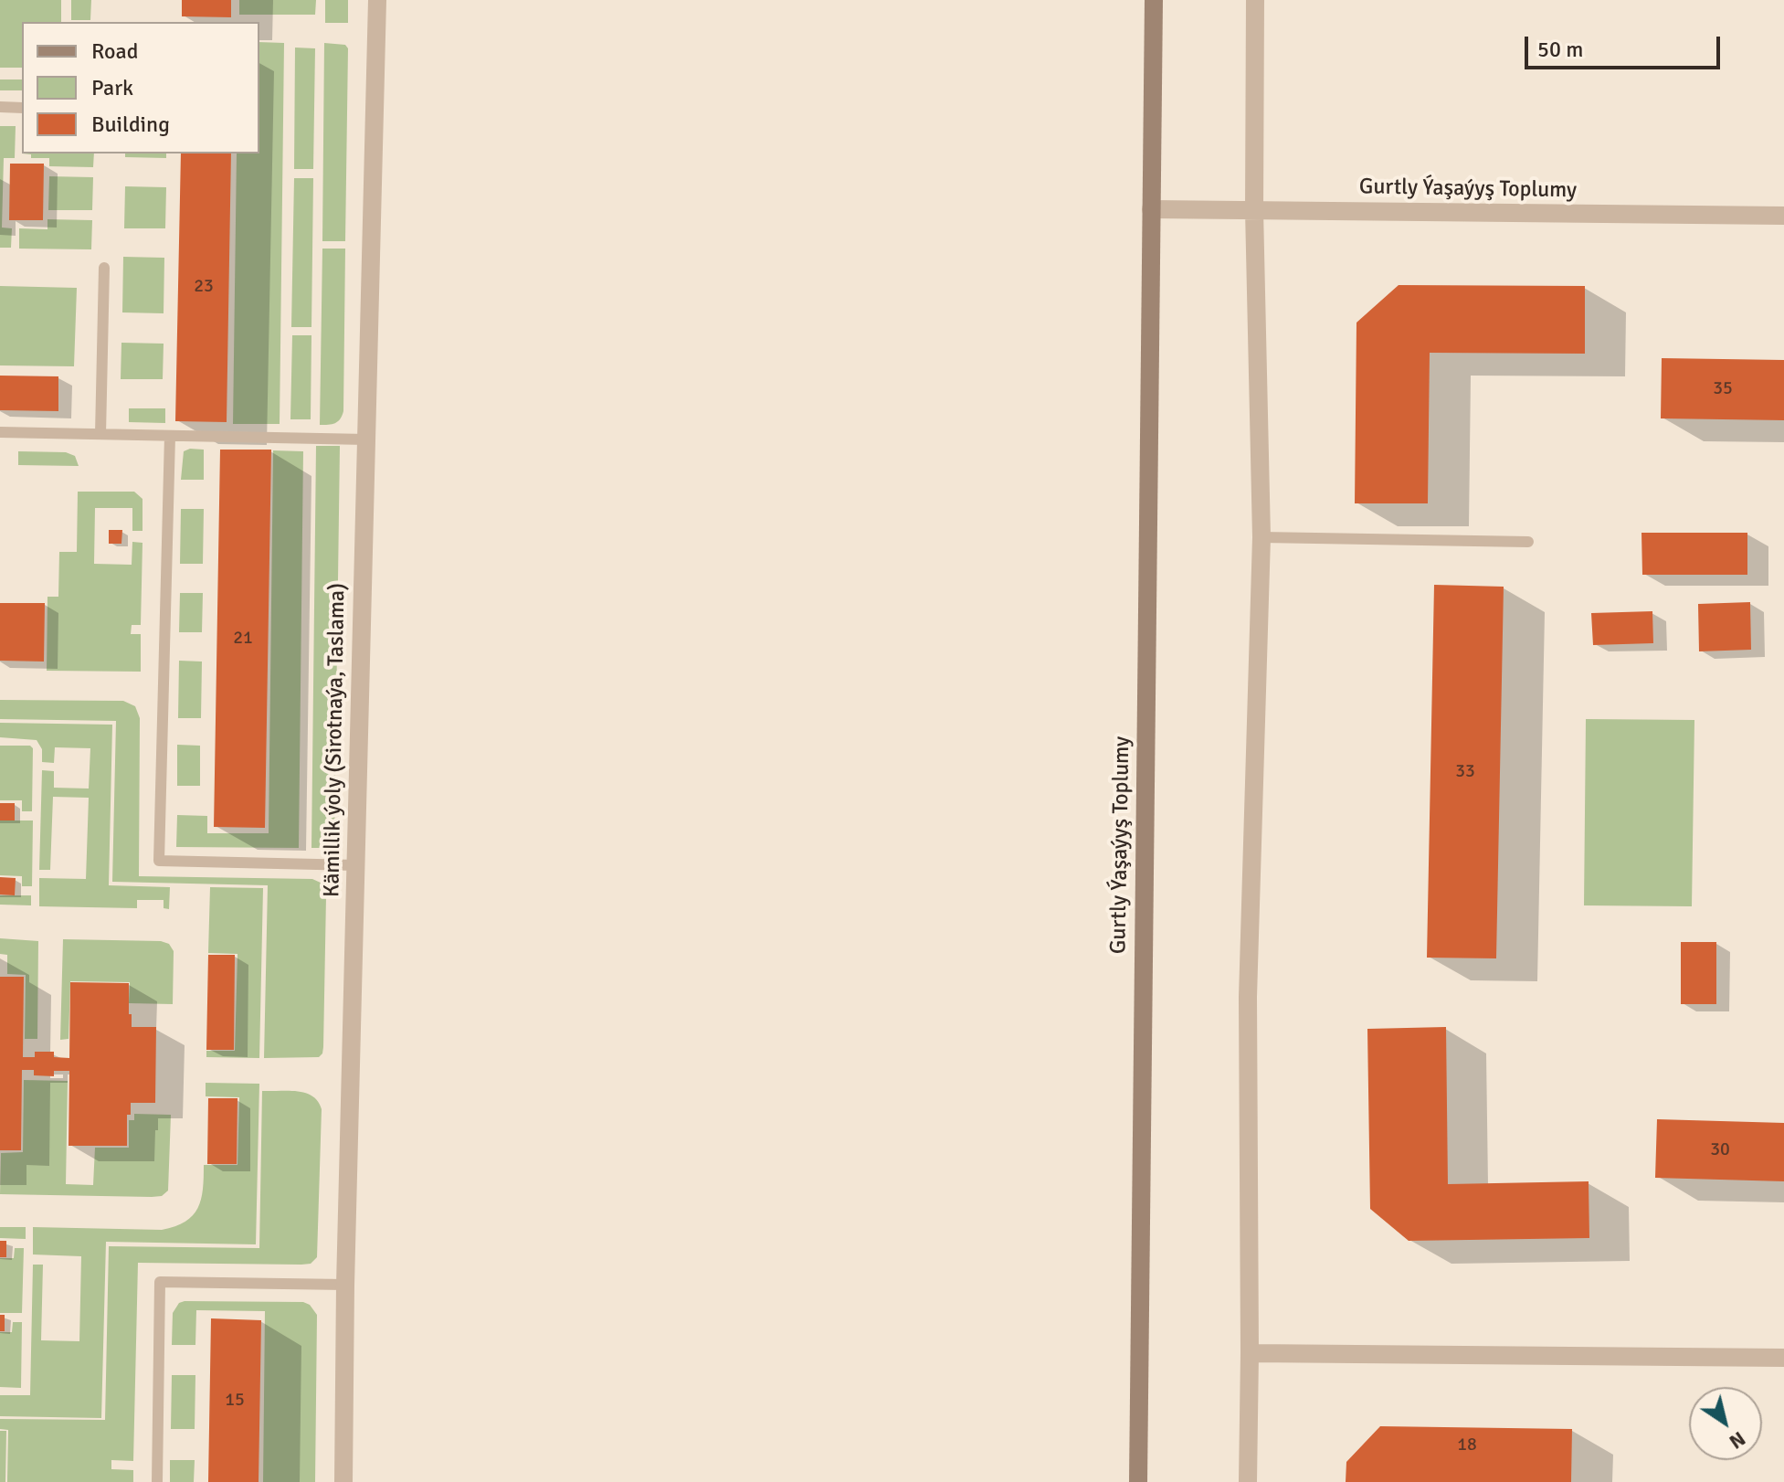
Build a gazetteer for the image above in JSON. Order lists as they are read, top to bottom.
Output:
{
  "streets": {
    "street": ["Gurtly Ýaşaýyş Toplumy", "Kämillik ýoly (Sirotnaýa, Taslama)"]
  },
  "house_numbers": [
    "23",
    "35",
    "21",
    "33",
    "30",
    "15",
    "18"
  ],
  "legend": ["Road", "Park", "Building"],
  "scale_bar": "50 m",
  "north": "bottom right"
}
